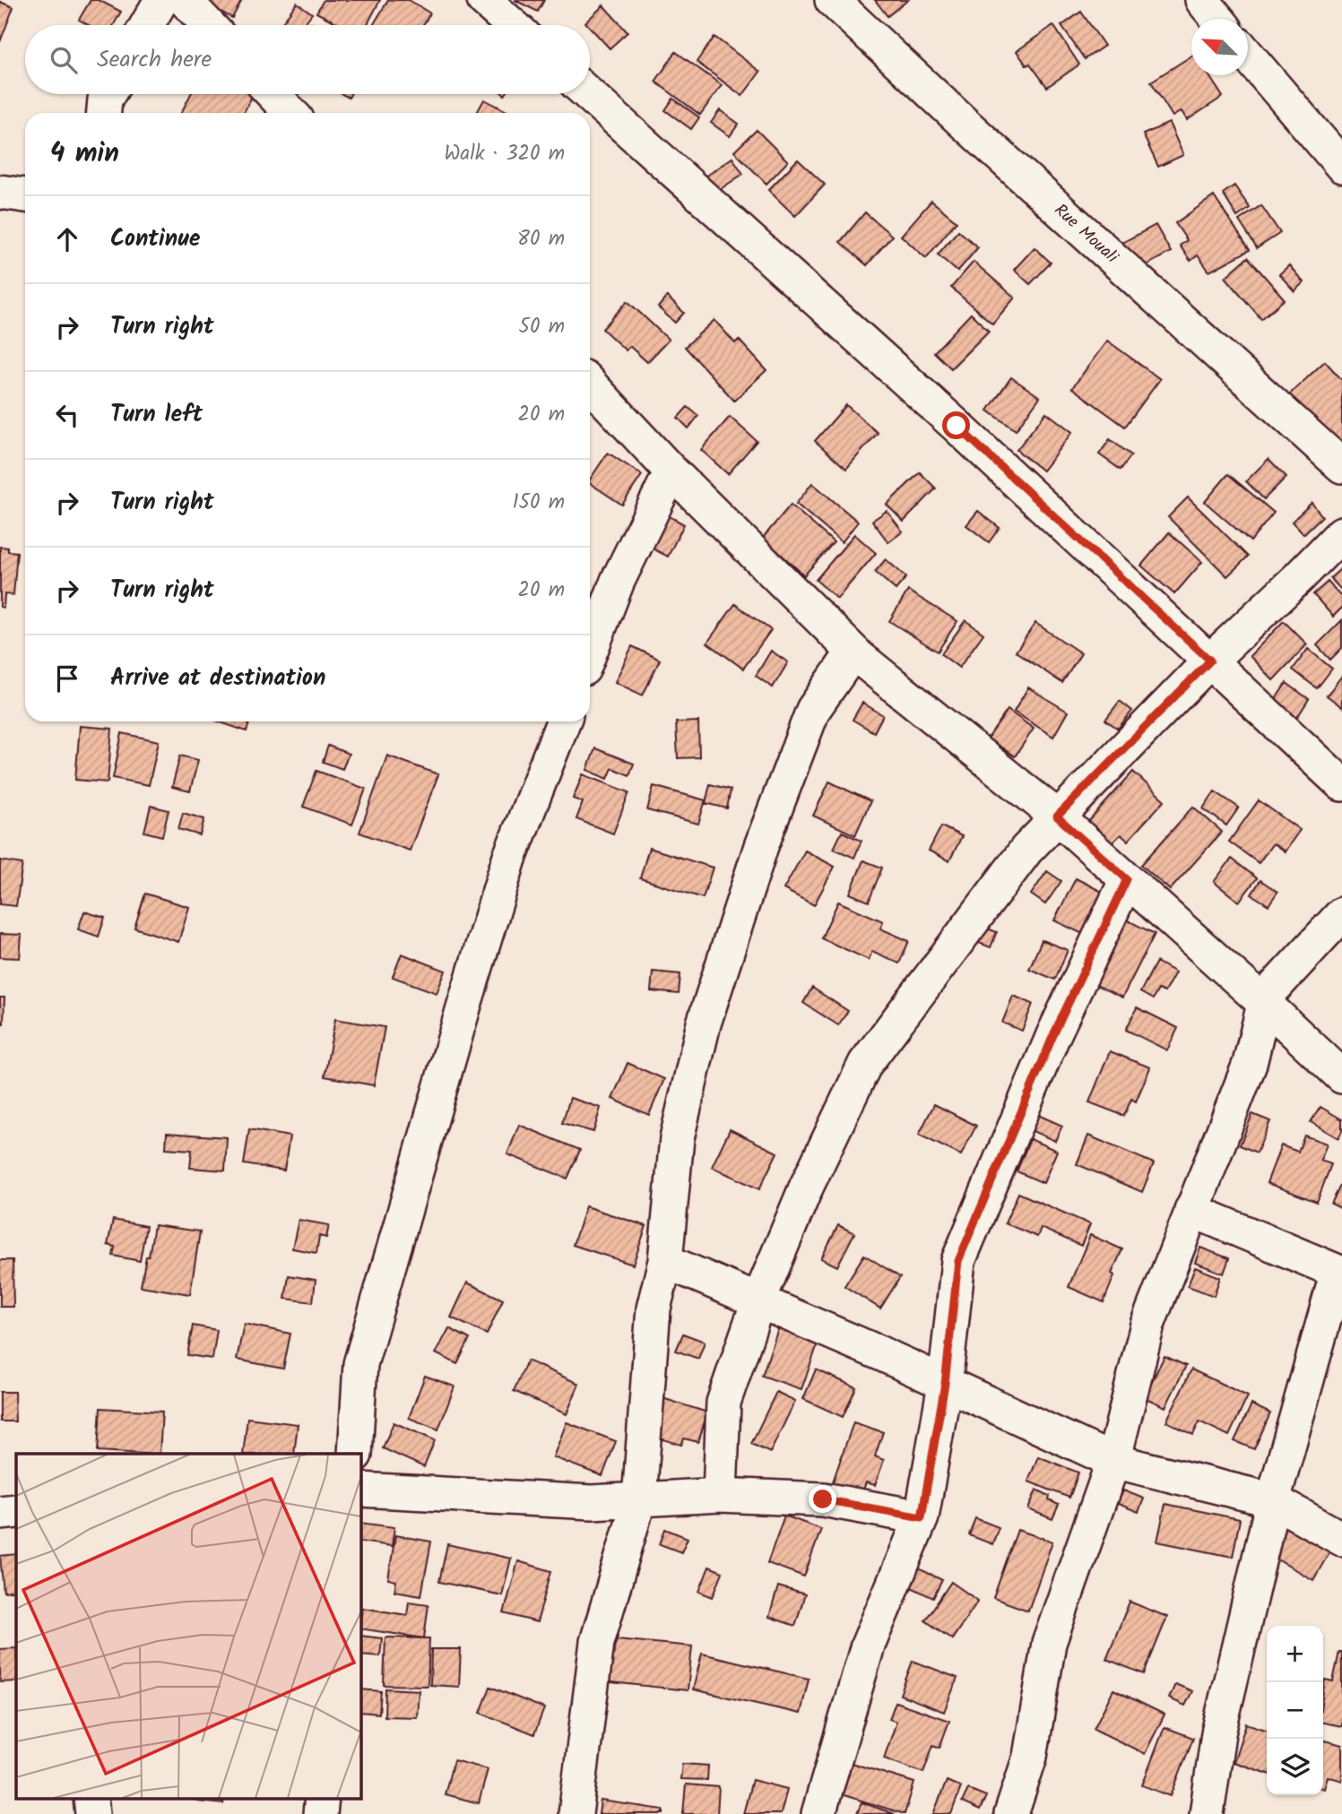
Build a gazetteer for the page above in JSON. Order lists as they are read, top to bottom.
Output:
{
  "streets": {
    "street": ["Rue Mouali"]
  },
  "north": "top left",
  "page": {
    "search": "Search here",
    "heading": ["4 min", "Walk · 320 m"],
    "list": [
      ["Continue", "80 m"],
      ["Turn right", "50 m"],
      ["Turn left", "20 m"],
      ["Turn right", "150 m"],
      ["Turn right", "20 m"],
      "Arrive at destination"
    ],
    "map_buttons": ["+", "−"]
  }
}
